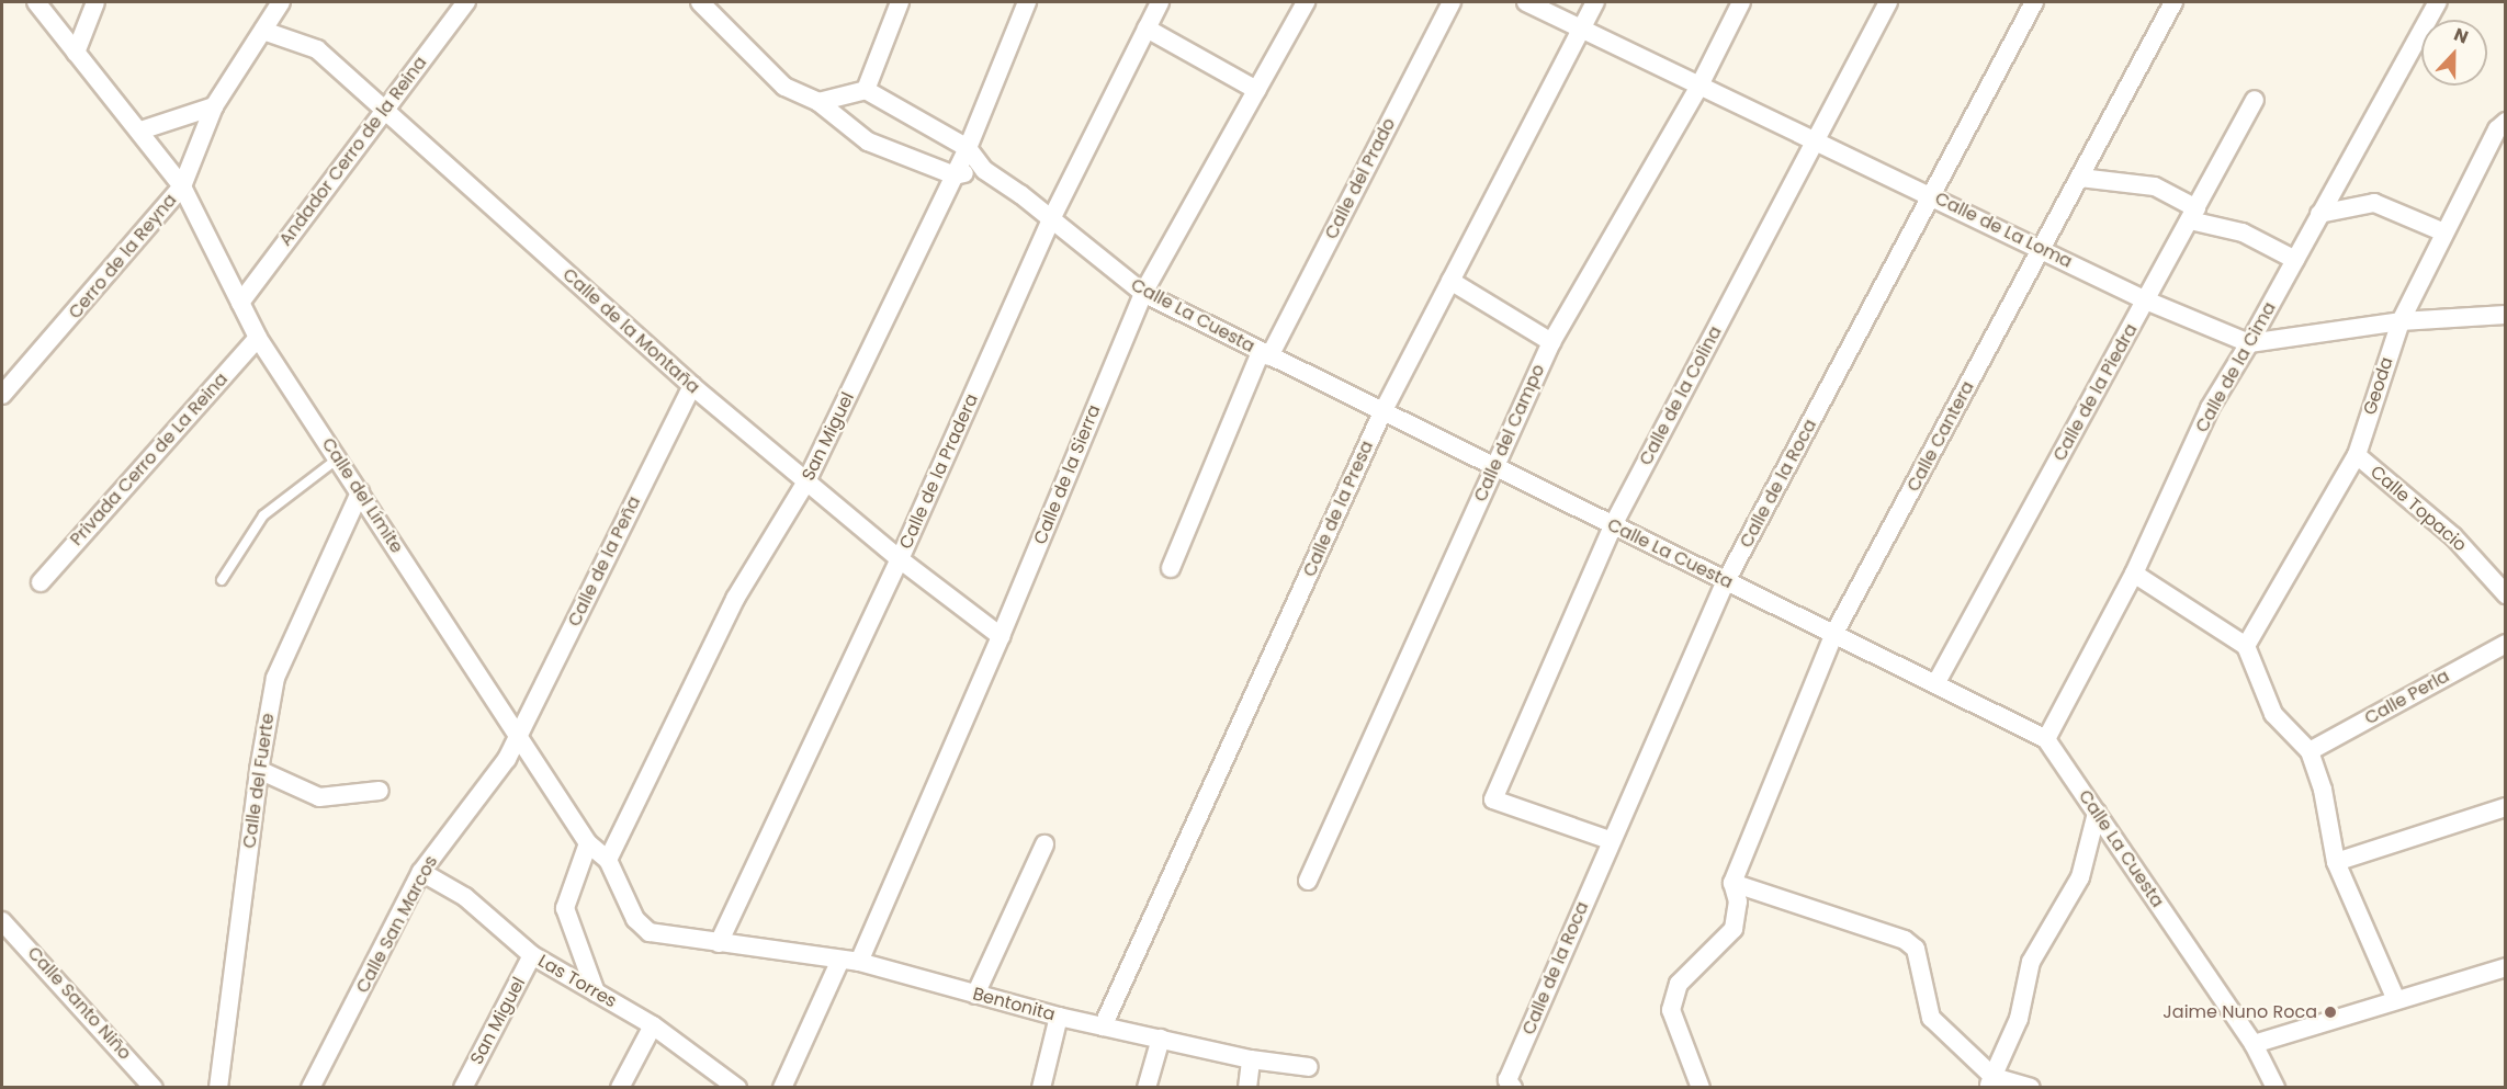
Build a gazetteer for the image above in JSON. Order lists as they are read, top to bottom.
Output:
{
  "streets": {
    "street": [
      "Andador Cerro de la Reina",
      "Calle del Prado",
      "Calle de La Loma",
      "Cerro de la Reyna",
      "Calle La Cuesta",
      "Calle de la Montaña",
      "Calle de la Cima",
      "Geoda",
      "Calle de la Piedra",
      "Calle de la Colina",
      "Calle del Campo",
      "San Miguel",
      "Calle Cantera",
      "Privada Cerro de La Reina",
      "Calle de la Pradera",
      "Calle de la Sierra",
      "Calle de la Roca",
      "Calle del Límite",
      "Calle de la Presa",
      "Calle Topacio",
      "Calle de la Peña",
      "Calle Perla",
      "Calle del Fuerte",
      "Calle San Marcos",
      "Las Torres",
      "Calle Santo Niño",
      "Bentonita"
    ]
  },
  "crossings": [
    ["Andador Cerro de la Reina", "Calle de la Montaña"],
    ["Andador Cerro de la Reina", "Calle del Límite"],
    ["Calle del Prado", "Calle La Cuesta"],
    ["Calle de La Loma", "Calle de la Cima"],
    ["Calle de La Loma", "Calle de la Piedra"],
    ["Calle de La Loma", "Calle de la Colina"],
    ["Calle de La Loma", "Calle del Campo"],
    ["Calle de La Loma", "Calle Cantera"],
    ["Calle de La Loma", "Calle de la Roca"],
    ["Calle de La Loma", "Calle de la Presa"],
    ["Cerro de la Reyna", "Calle de la Montaña"],
    ["Cerro de la Reyna", "Calle del Límite"],
    ["Calle La Cuesta", "Calle de la Cima"],
    ["Calle La Cuesta", "Calle de la Piedra"],
    ["Calle La Cuesta", "Calle de la Colina"],
    ["Calle La Cuesta", "Calle del Campo"],
    ["Calle La Cuesta", "San Miguel"],
    ["Calle La Cuesta", "Calle Cantera"],
    ["Calle La Cuesta", "Calle de la Pradera"],
    ["Calle La Cuesta", "Calle de la Sierra"],
    ["Calle La Cuesta", "Calle de la Roca"],
    ["Calle La Cuesta", "Calle de la Presa"],
    ["Calle de la Montaña", "San Miguel"],
    ["Calle de la Montaña", "Calle de la Pradera"],
    ["Calle de la Montaña", "Calle de la Sierra"],
    ["Calle de la Montaña", "Calle de la Peña"],
    ["Geoda", "Calle Topacio"],
    ["Calle de la Colina", "Calle de la Roca"],
    ["San Miguel", "Calle del Límite"],
    ["San Miguel", "Las Torres"],
    ["Privada Cerro de La Reina", "Calle del Límite"],
    ["Calle de la Pradera", "Calle del Límite"],
    ["Calle de la Pradera", "Bentonita"],
    ["Calle de la Sierra", "Bentonita"],
    ["Calle del Límite", "Calle de la Peña"],
    ["Calle del Límite", "Calle del Fuerte"],
    ["Calle del Límite", "Calle San Marcos"],
    ["Calle del Límite", "Bentonita"],
    ["Calle de la Presa", "Bentonita"],
    ["Calle de la Peña", "Calle San Marcos"],
    ["Calle San Marcos", "Las Torres"]
  ],
  "places": ["Jaime Nuno Roca"],
  "north": "top"
}
